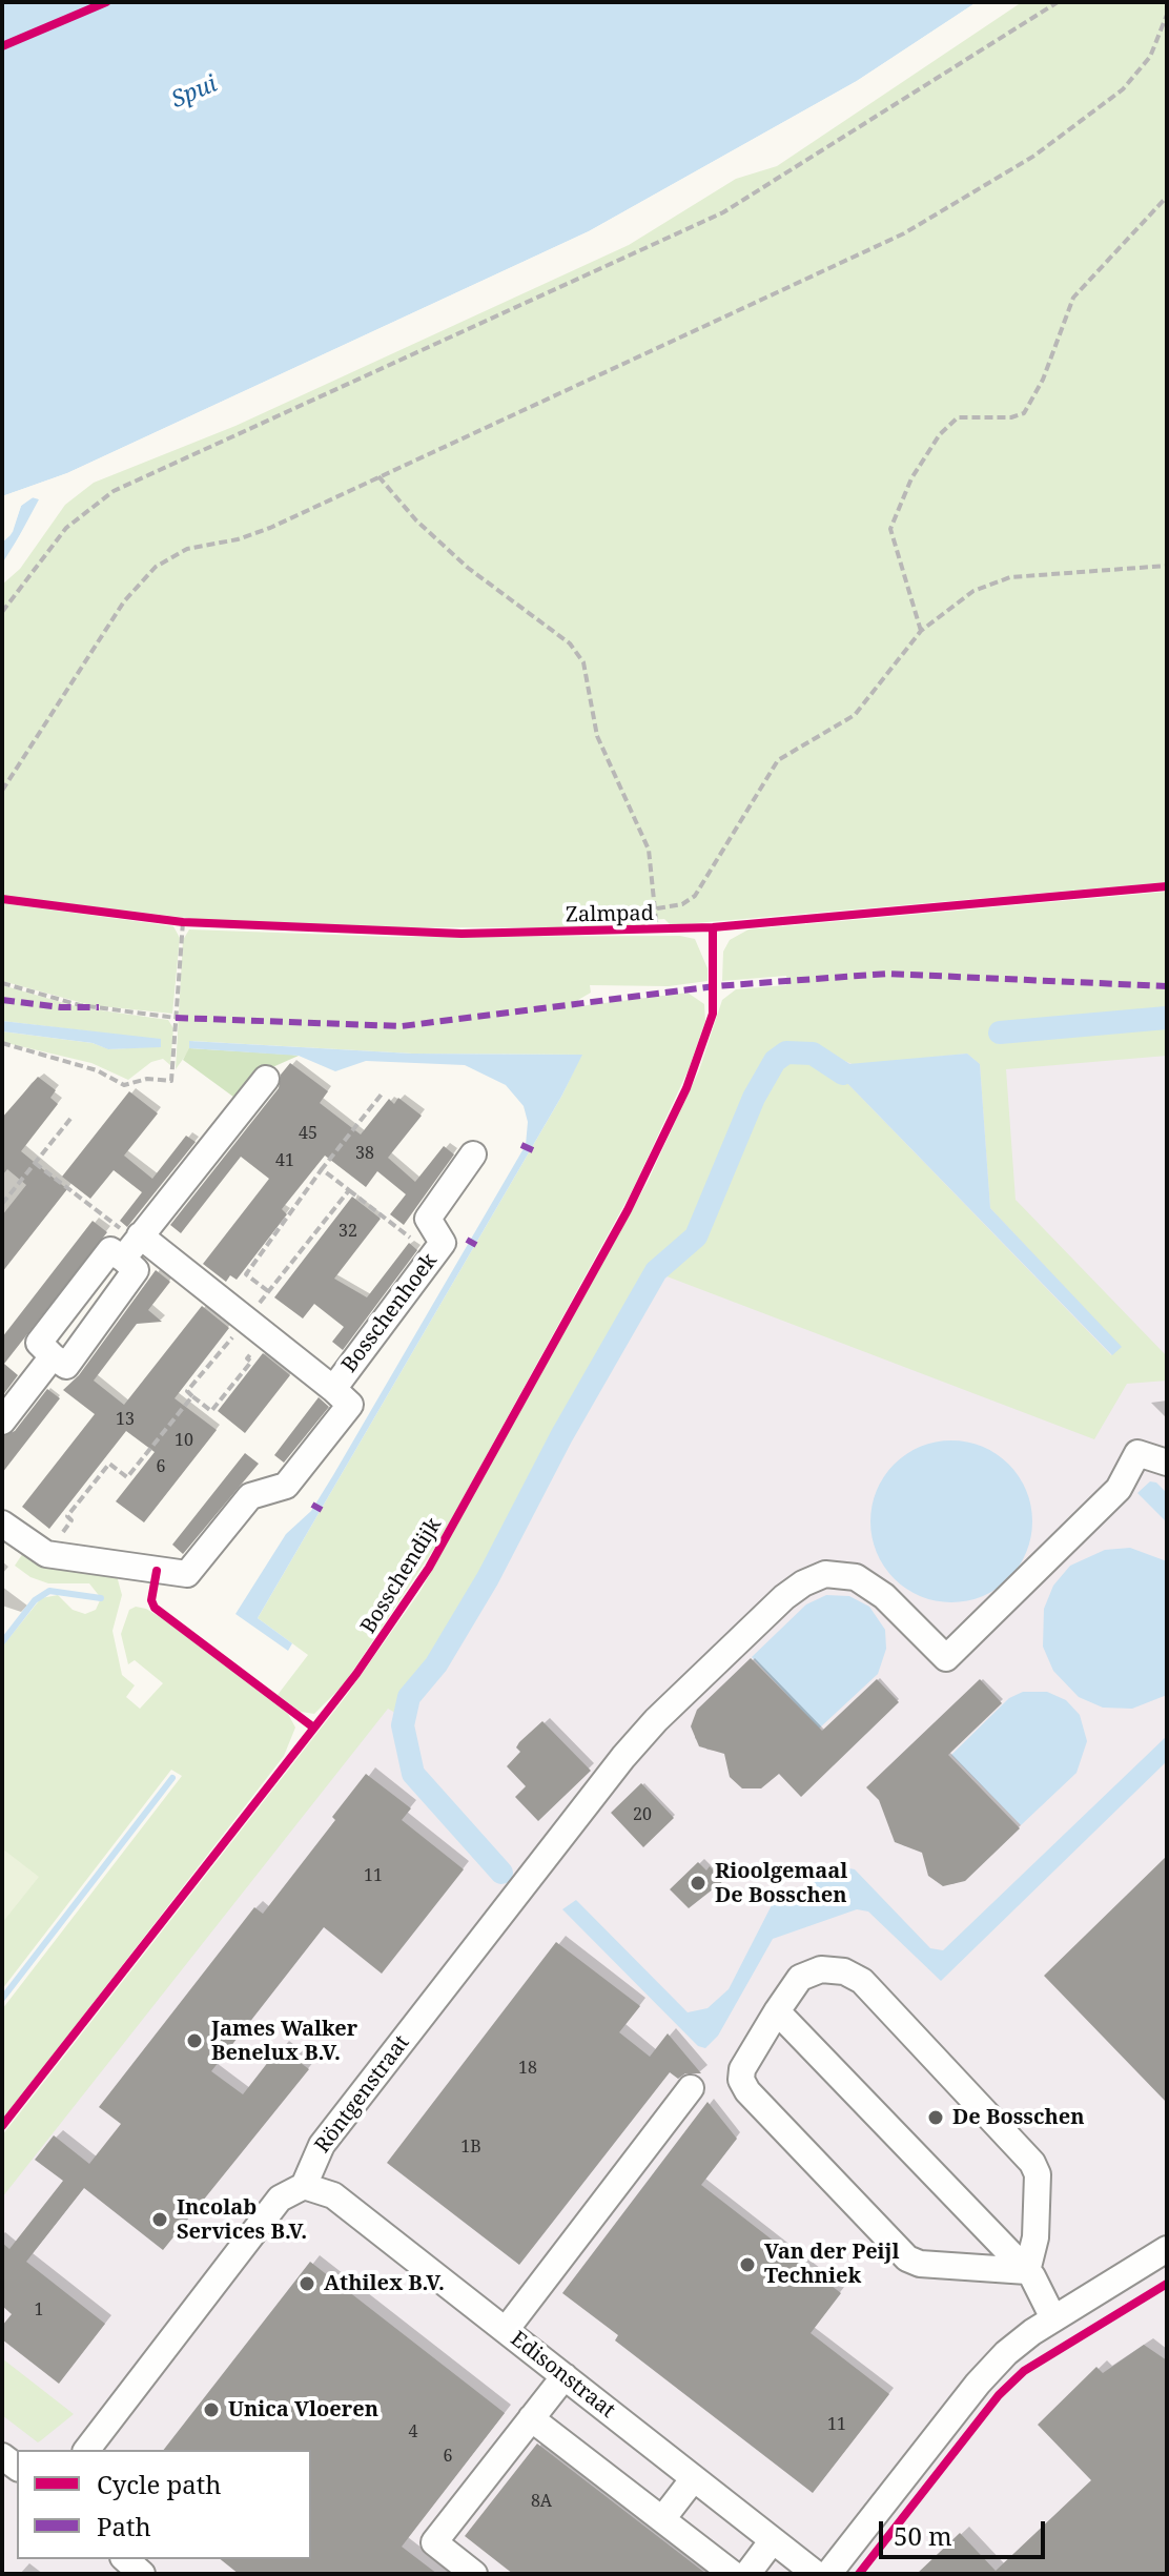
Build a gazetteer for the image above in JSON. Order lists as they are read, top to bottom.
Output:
{
  "streets": {
    "street": ["Bosschenhoek", "Röntgenstraat", "Edisonstraat"],
    "cycle path": ["Zalmpad", "Bosschendijk"]
  },
  "crossings": [
    ["Röntgenstraat", "Edisonstraat"]
  ],
  "water": ["Spui"],
  "places": [
    "Rioolgemaal De Bosschen",
    "James Walker Benelux B.V.",
    "De Bosschen",
    "Incolab Services B.V.",
    "Van der Peijl Techniek",
    "Athilex B.V.",
    "Unica Vloeren"
  ],
  "house_numbers": [
    "45",
    "38",
    "41",
    "32",
    "13",
    "10",
    "6",
    "20",
    "11",
    "18",
    "1B",
    "1",
    "11",
    "4",
    "6",
    "8A"
  ],
  "legend": ["Cycle path", "Path"],
  "scale_bar": "50 m"
}
